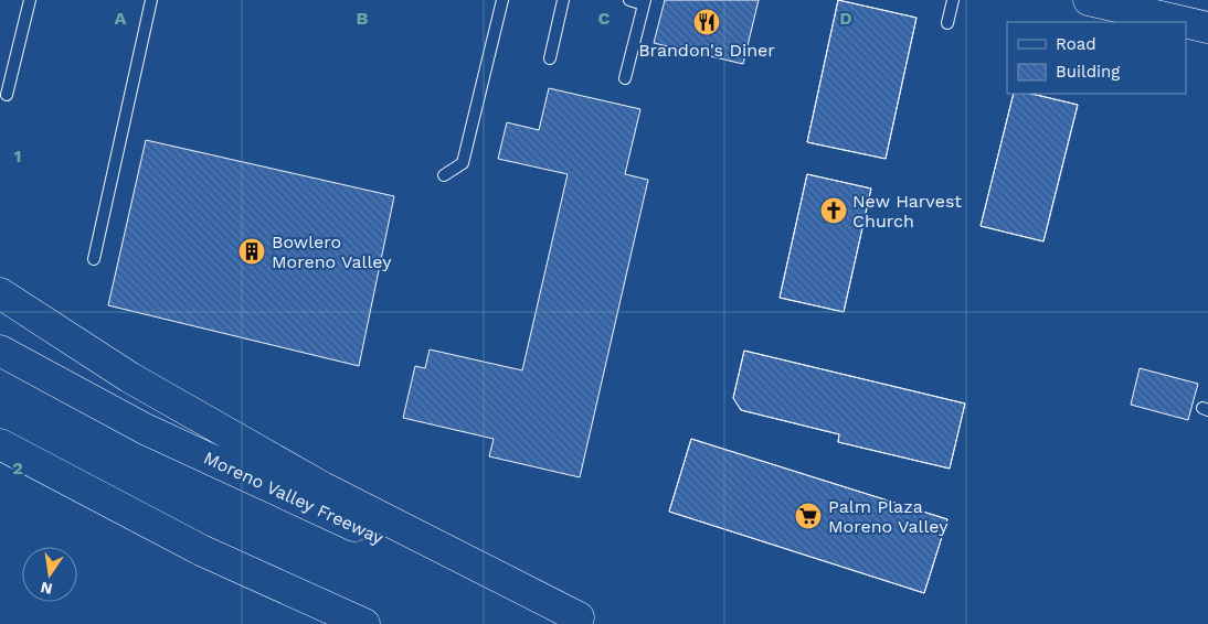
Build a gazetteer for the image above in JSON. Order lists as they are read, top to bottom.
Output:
{
  "streets": {
    "main road": ["Moreno Valley Freeway"]
  },
  "places": {
    "restaurant": ["Brandon's Diner"],
    "church": ["New Harvest Church"],
    "building": ["Bowlero Moreno Valley"],
    "supermarket": ["Palm Plaza Moreno Valley"]
  },
  "legend": ["Road", "Building"],
  "north": "bottom",
  "grid": {
    "columns": [
      "A",
      "B",
      "C",
      "D"
    ],
    "rows": ["1", "2"]
  }
}
